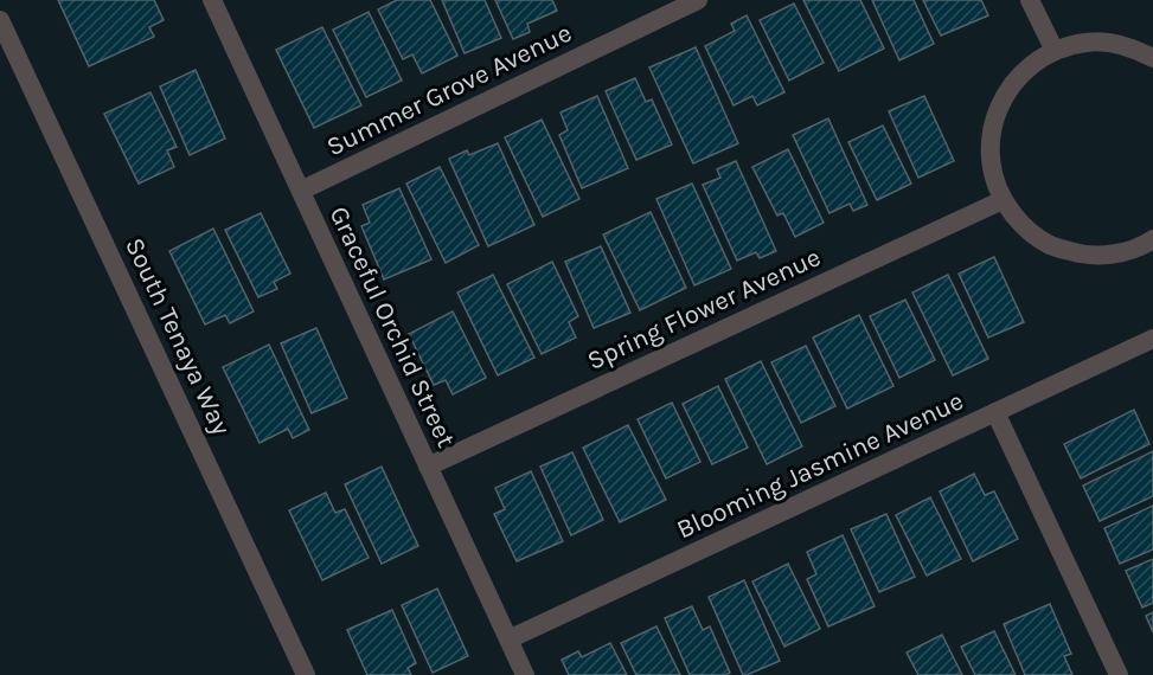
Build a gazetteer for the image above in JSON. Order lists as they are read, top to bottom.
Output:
{
  "streets": {
    "street": [
      "Summer Grove Avenue",
      "Spring Flower Avenue",
      "Graceful Orchid Street",
      "South Tenaya Way",
      "Blooming Jasmine Avenue"
    ]
  },
  "crossings": [
    ["Summer Grove Avenue", "Graceful Orchid Street"],
    ["Spring Flower Avenue", "Graceful Orchid Street"],
    ["Graceful Orchid Street", "Blooming Jasmine Avenue"]
  ]
}
